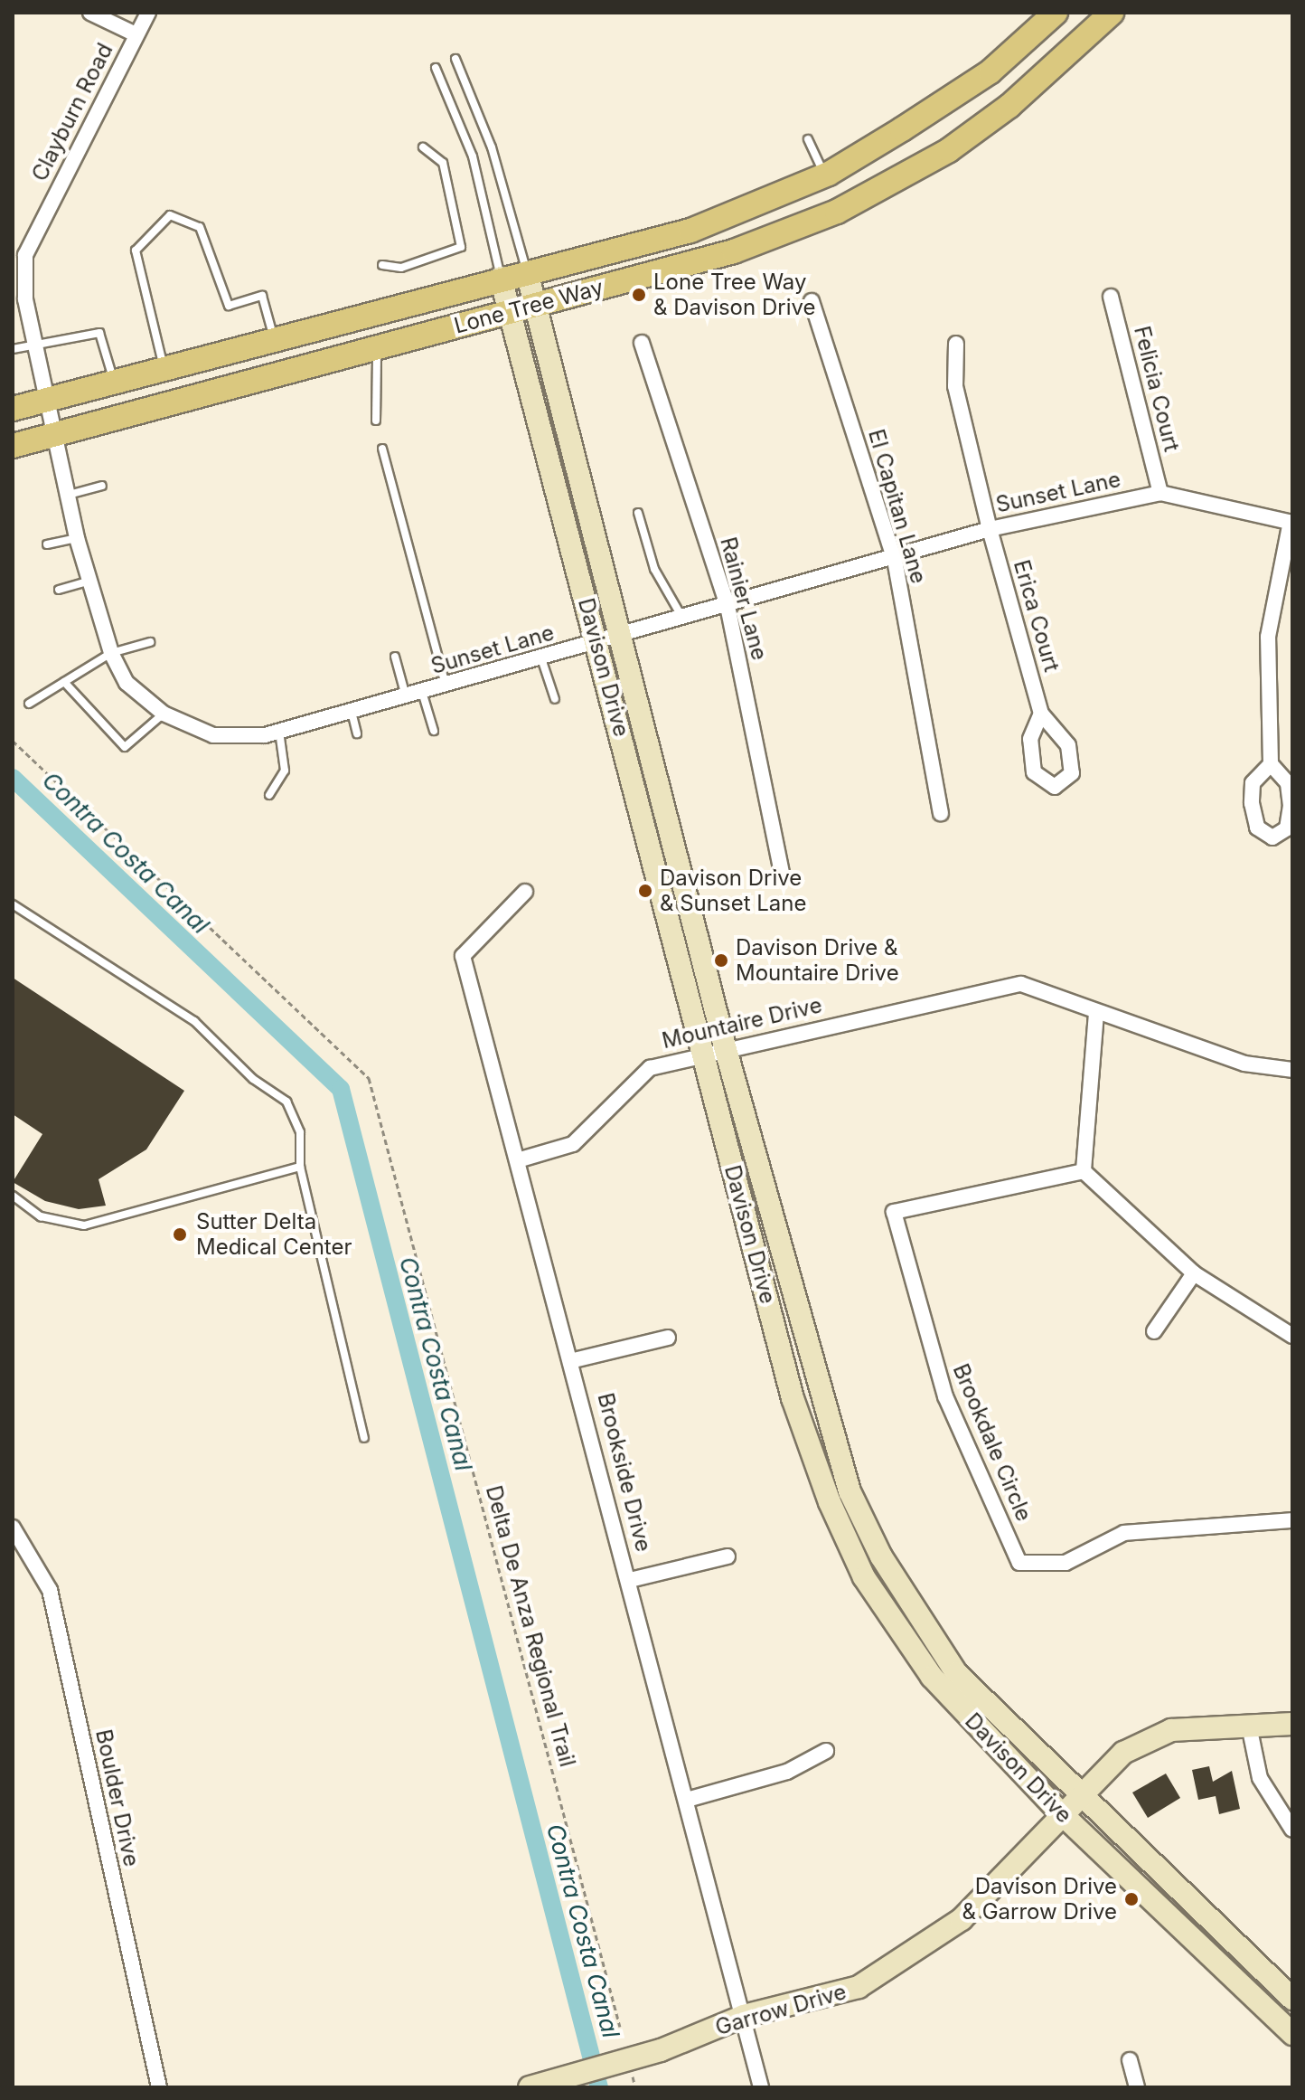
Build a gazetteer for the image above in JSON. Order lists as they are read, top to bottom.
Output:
{
  "streets": {
    "main road": ["Lone Tree Way", "Davison Drive", "Garrow Drive"],
    "street": [
      "Clayburn Road",
      "Felicia Court",
      "Sunset Lane",
      "El Capitan Lane",
      "Rainier Lane",
      "Erica Court",
      "Mountaire Drive",
      "Brookdale Circle",
      "Brookside Drive",
      "Boulder Drive"
    ],
    "path": ["Delta De Anza Regional Trail"]
  },
  "crossings": [
    ["Clayburn Road", "Lone Tree Way"],
    ["Clayburn Road", "Sunset Lane"],
    ["Lone Tree Way", "Sunset Lane"],
    ["Lone Tree Way", "Davison Drive"],
    ["Felicia Court", "Sunset Lane"],
    ["Sunset Lane", "El Capitan Lane"],
    ["Sunset Lane", "Rainier Lane"],
    ["Sunset Lane", "Erica Court"],
    ["Sunset Lane", "Davison Drive"],
    ["Davison Drive", "Mountaire Drive"],
    ["Davison Drive", "Garrow Drive"],
    ["Mountaire Drive", "Brookside Drive"],
    ["Brookside Drive", "Garrow Drive"]
  ],
  "water": ["Contra Costa Canal"],
  "places": [
    "Lone Tree Way & Davison Drive",
    "Davison Drive & Sunset Lane",
    "Davison Drive & Mountaire Drive",
    "Sutter Delta Medical Center",
    "Davison Drive & Garrow Drive"
  ]
}
